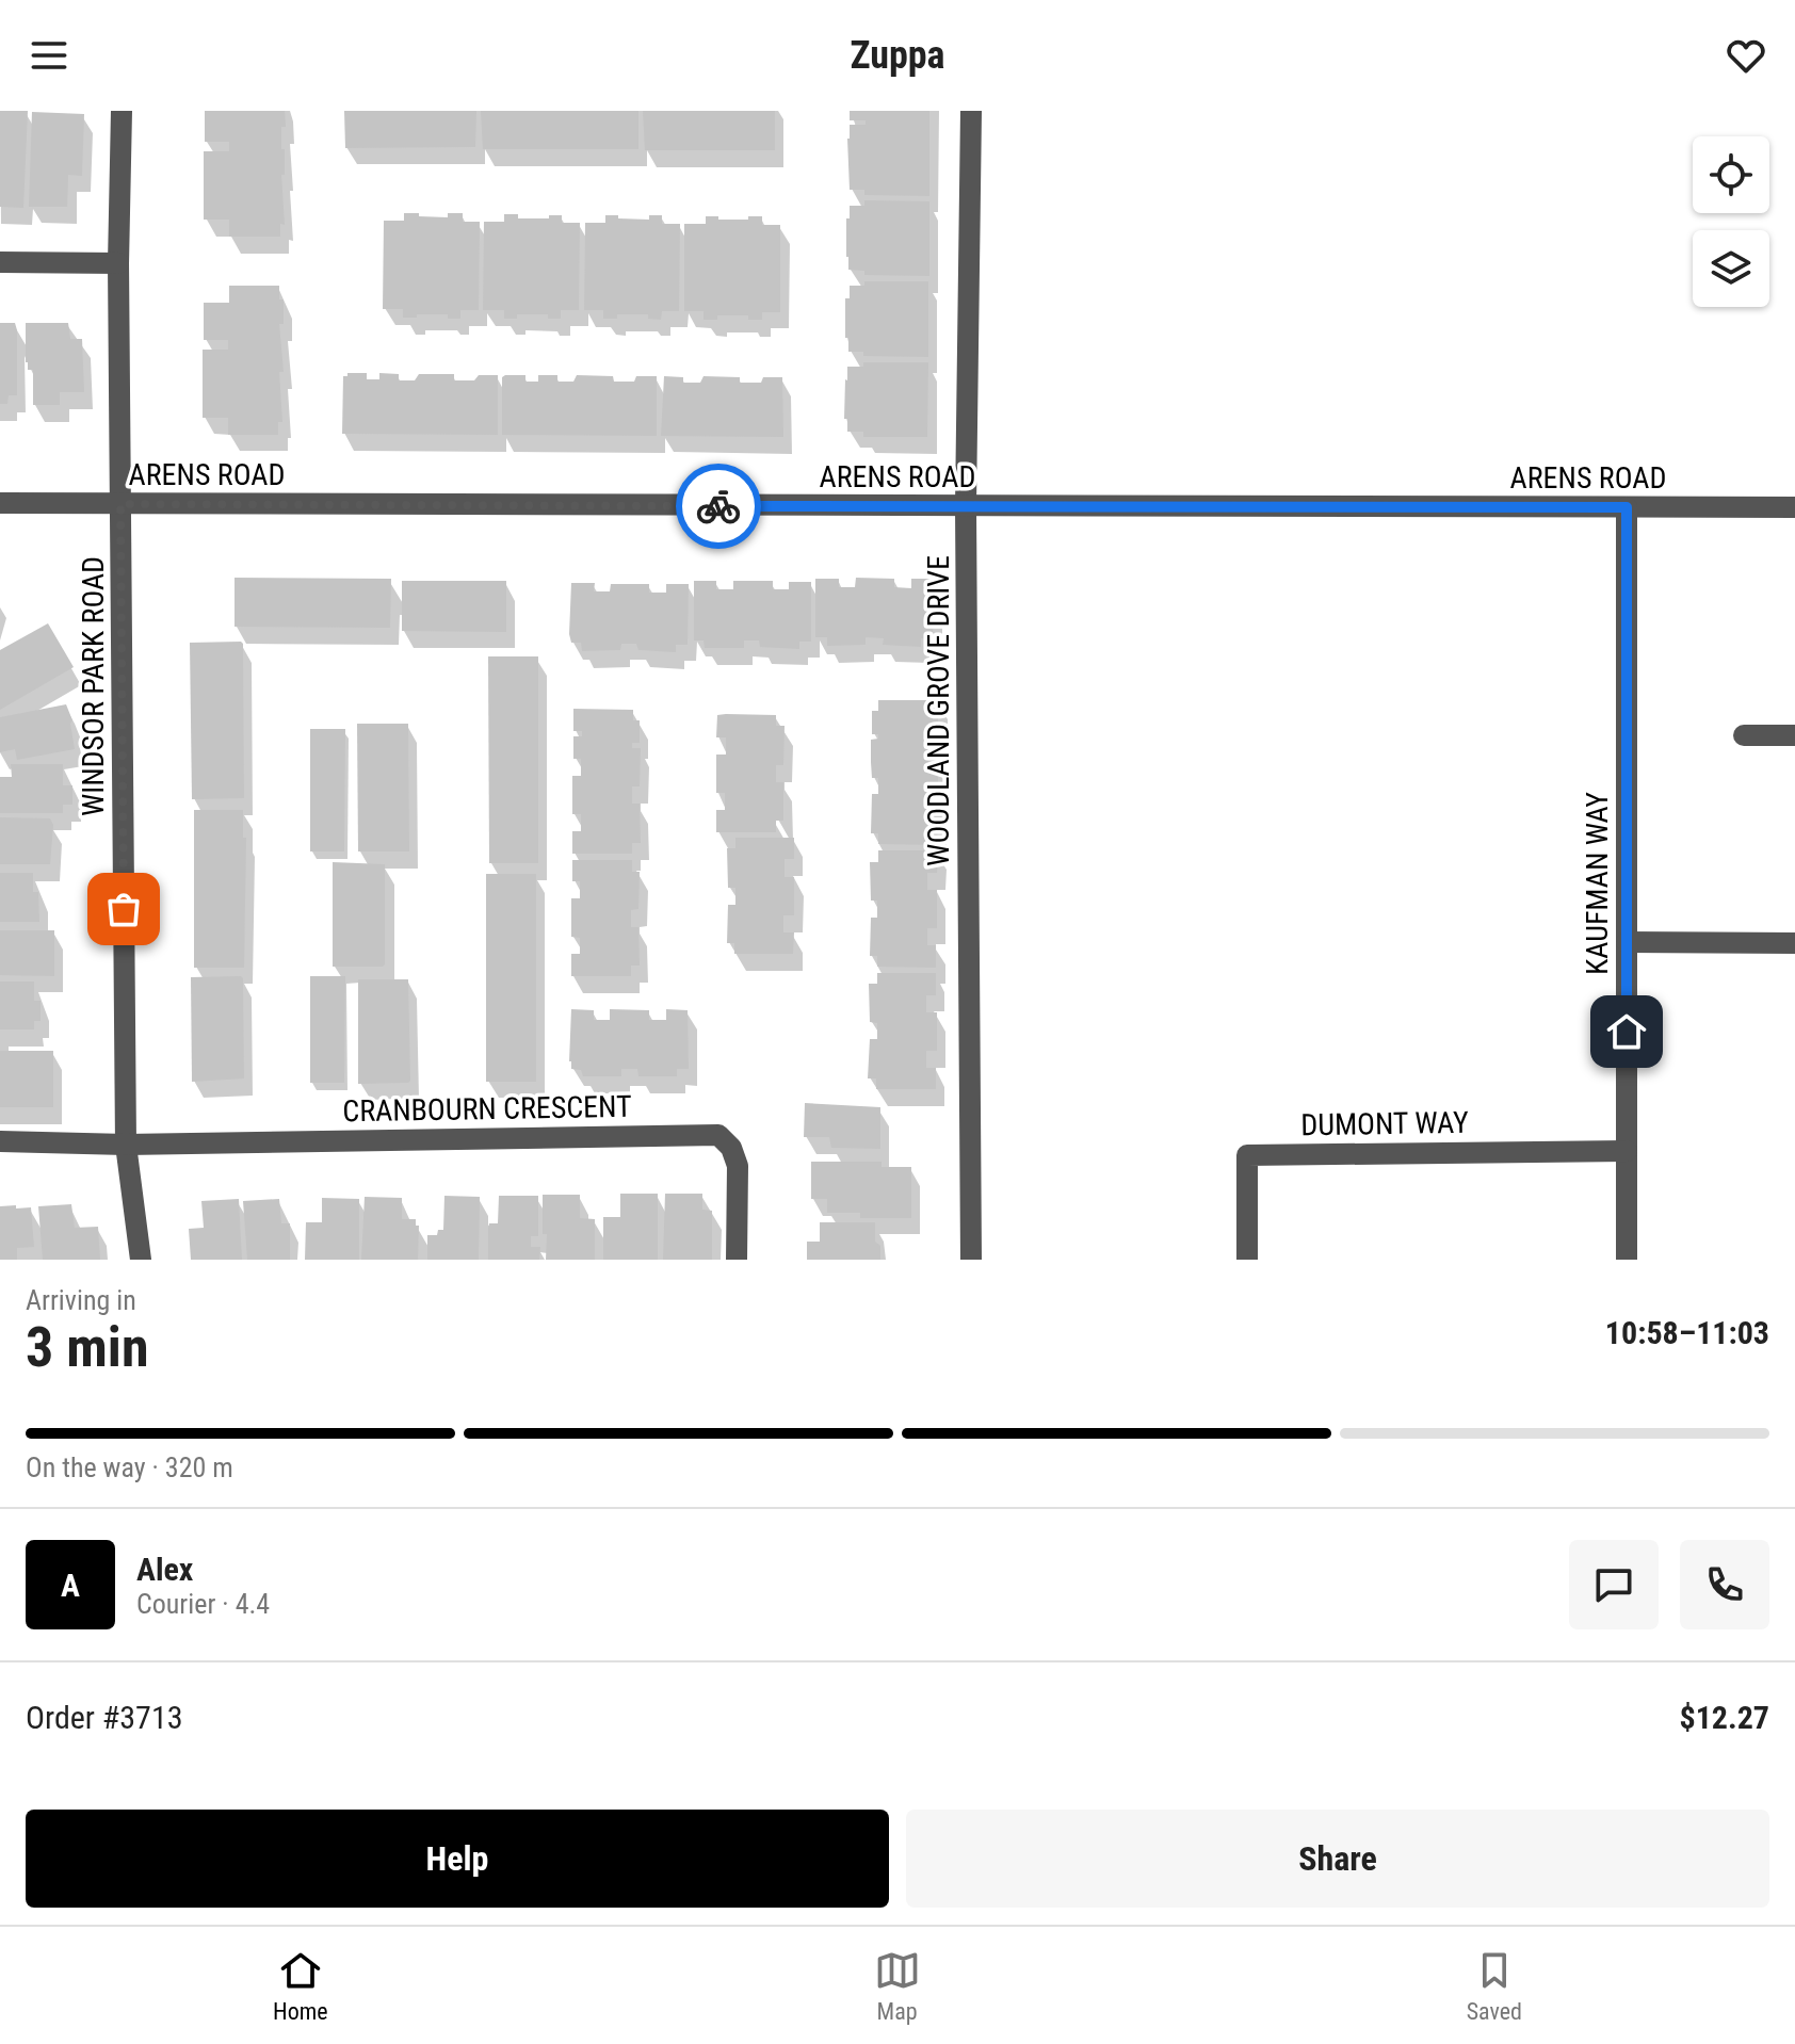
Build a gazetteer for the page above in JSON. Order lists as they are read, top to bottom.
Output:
{
  "streets": {
    "street": [
      "ARENS ROAD",
      "WINDSOR PARK ROAD",
      "WOODLAND GROVE DRIVE",
      "KAUFMAN WAY",
      "CRANBOURN CRESCENT",
      "DUMONT WAY"
    ]
  },
  "crossings": [
    ["ARENS ROAD", "WINDSOR PARK ROAD"],
    ["ARENS ROAD", "WOODLAND GROVE DRIVE"],
    ["ARENS ROAD", "KAUFMAN WAY"],
    ["WINDSOR PARK ROAD", "CRANBOURN CRESCENT"],
    ["KAUFMAN WAY", "DUMONT WAY"]
  ],
  "page": {
    "header": "Zuppa",
    "heading": ["3 min", "Arriving in", "10:58–11:03"],
    "panel": [
      "Alex",
      "Courier · 4.4",
      "Order #3713",
      "$12.27"
    ],
    "bar": "On the way · 320 m",
    "round": "A",
    "buttons": ["Help", "Share"],
    "tabs": ["Home", "Map", "Saved"]
  }
}
